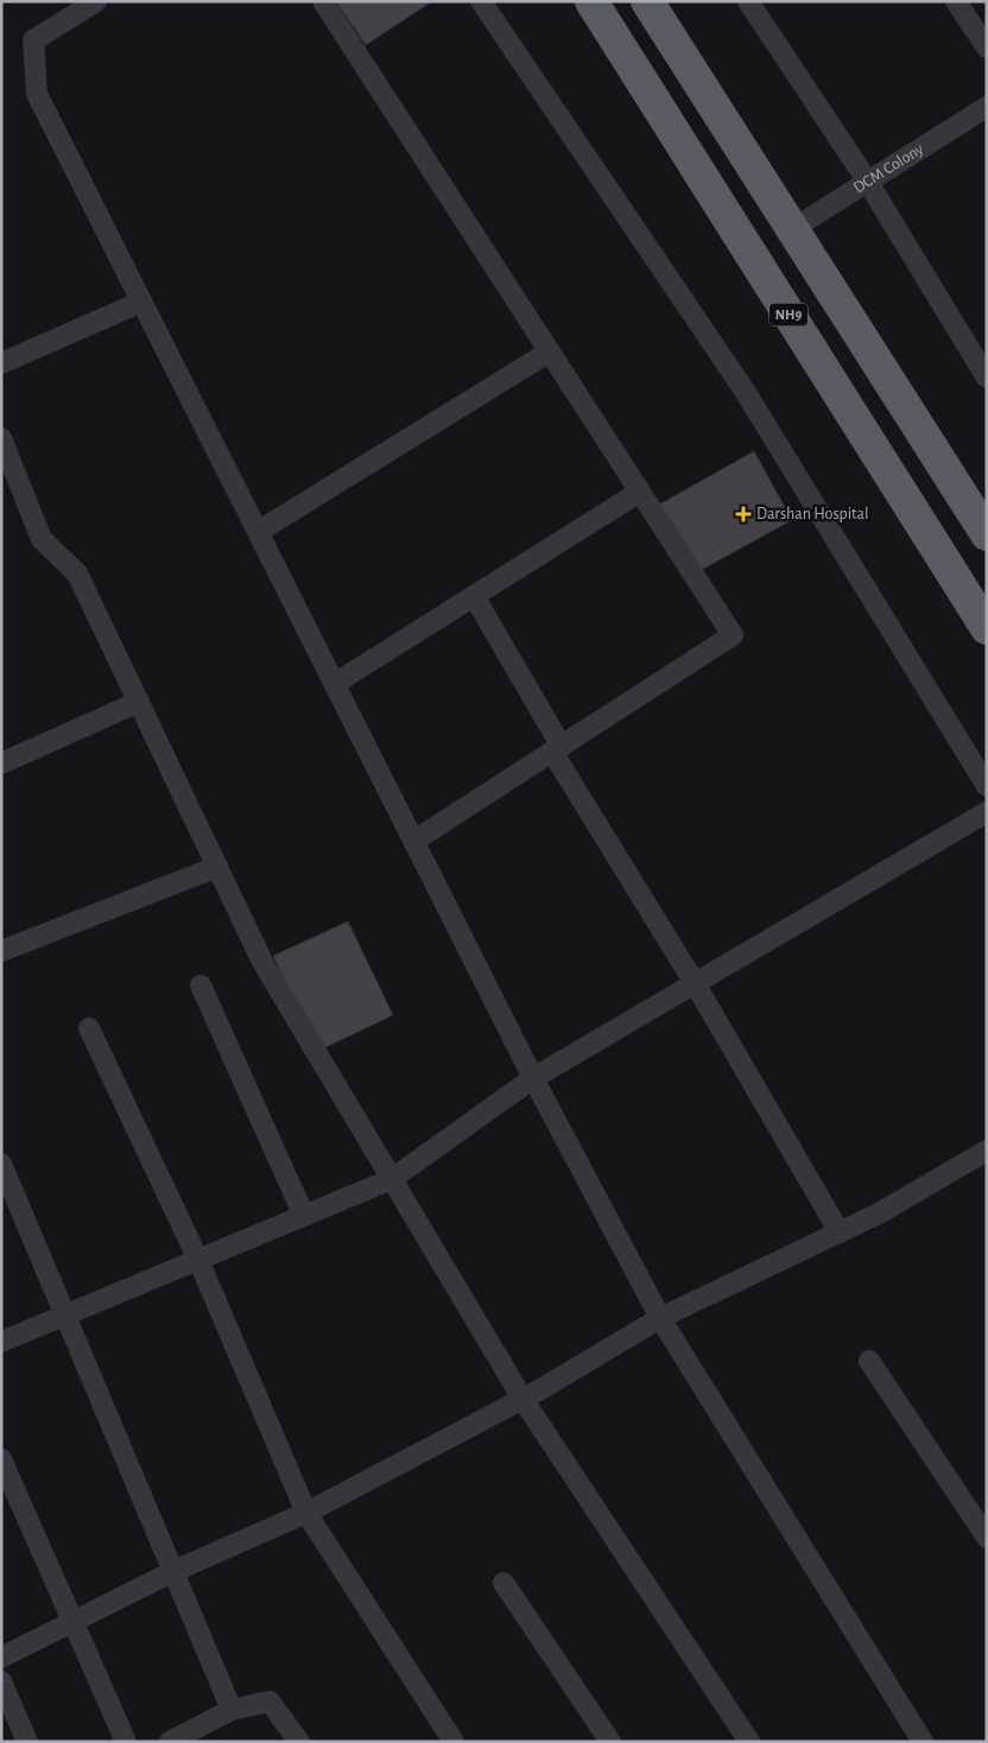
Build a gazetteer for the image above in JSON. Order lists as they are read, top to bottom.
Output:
{
  "streets": {
    "highway": ["NH9"],
    "street": ["DCM Colony"]
  },
  "places": {
    "health": ["Darshan Hospital"]
  }
}
